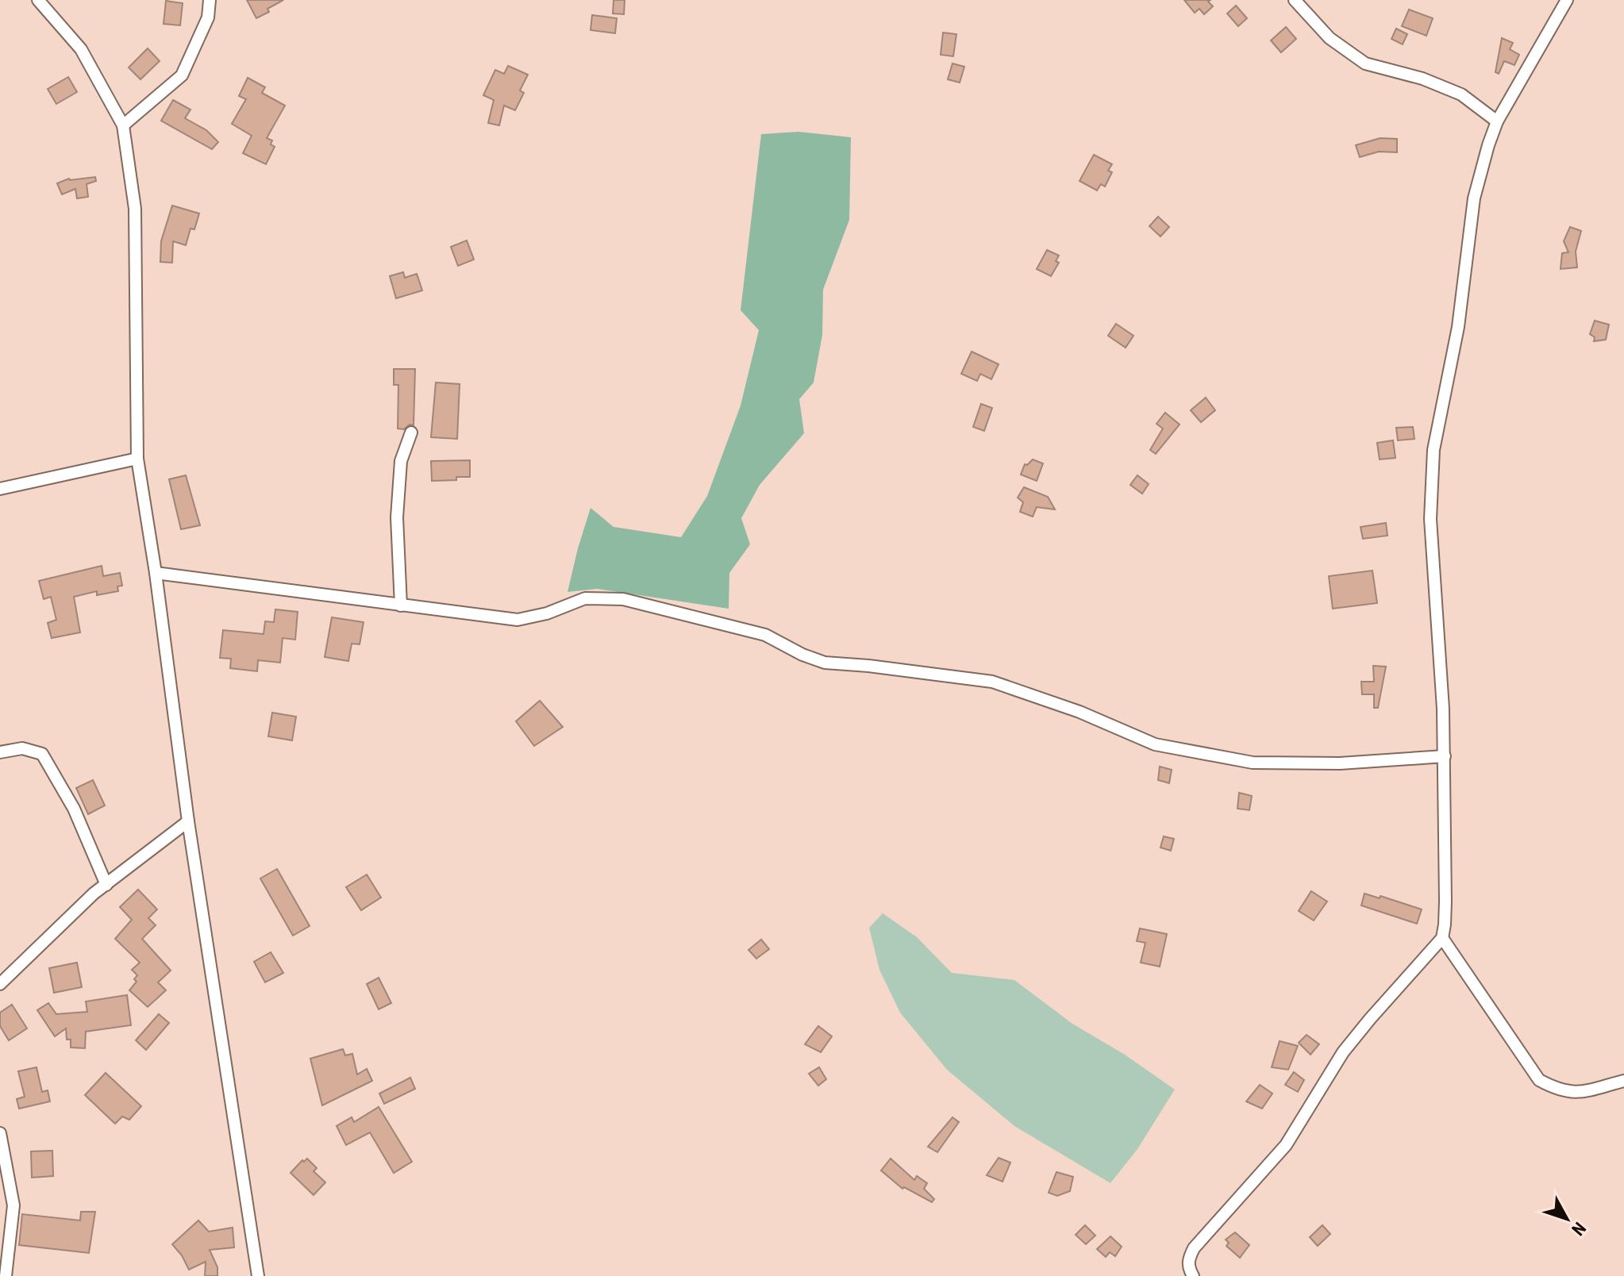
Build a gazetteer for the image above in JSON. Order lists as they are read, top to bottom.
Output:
{
  "north": "bottom right"
}
